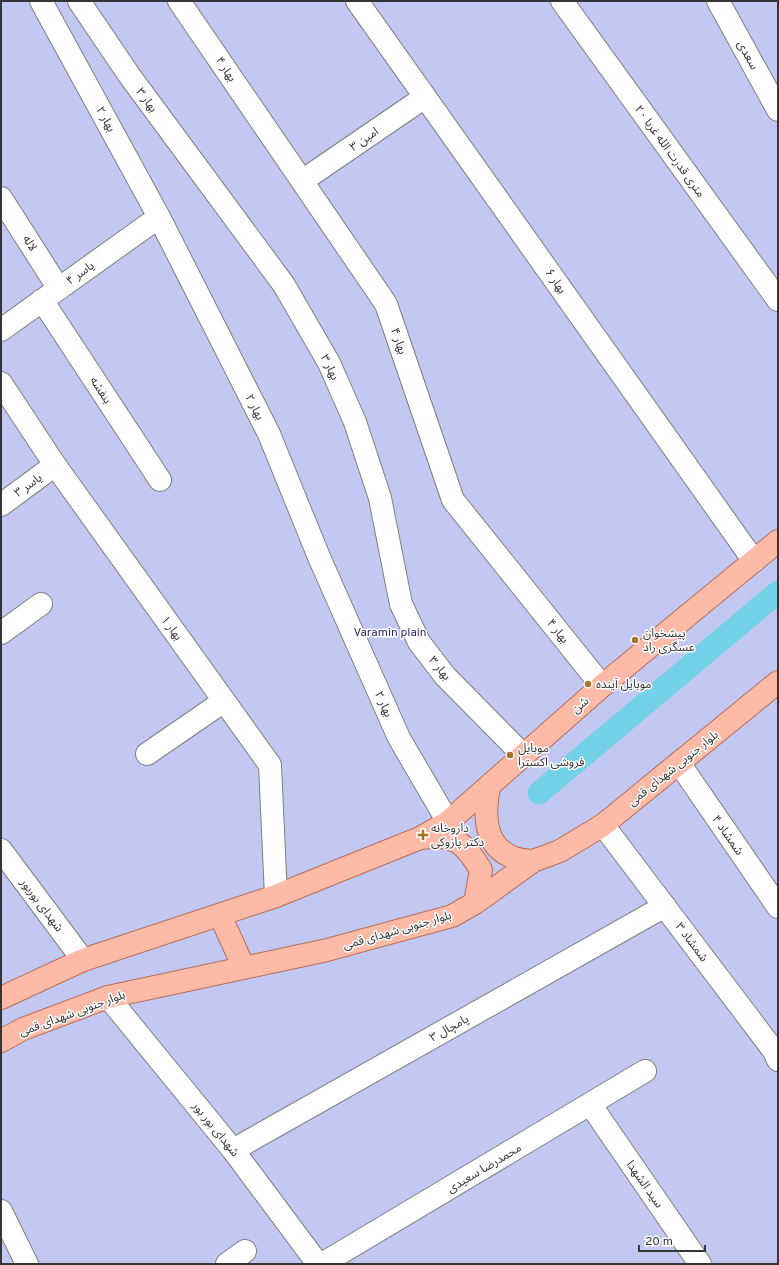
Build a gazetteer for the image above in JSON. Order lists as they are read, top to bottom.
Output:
{
  "streets": {
    "main road": ["شن", "بلوار جنوبی شهدای قمی"],
    "street": [
      "سعدی",
      "بهار ۴",
      "بهار ۳",
      "بهار ۲",
      "امین ۳",
      "۲۰ متری قدرت الله غربا",
      "لاله",
      "یاسر ۴",
      "بهار ۶",
      "بنفشه",
      "یاسر ۳",
      "بهار ۱",
      "شمشاد ۴",
      "شهدای بوربور",
      "شمشاد ۳",
      "پامچال ۳",
      "شهدای بور بور",
      "محمدرضا سعیدی",
      "سید الشهدا"
    ]
  },
  "crossings": [
    ["بهار ۴", "امین ۳"],
    ["بهار ۴", "شن"],
    ["بهار ۳", "شن"],
    ["بهار ۲", "یاسر ۴"],
    ["بهار ۲", "شن"],
    ["امین ۳", "بهار ۶"],
    ["لاله", "یاسر ۴"],
    ["لاله", "بنفشه"],
    ["یاسر ۴", "بنفشه"],
    ["بهار ۶", "شن"],
    ["یاسر ۳", "بهار ۱"],
    ["بلوار جنوبی شهدای قمی", "شمشاد ۴"],
    ["بلوار جنوبی شهدای قمی", "شمشاد ۳"],
    ["بلوار جنوبی شهدای قمی", "شهدای بور بور"],
    ["شمشاد ۳", "پامچال ۳"],
    ["پامچال ۳", "شهدای بور بور"],
    ["محمدرضا سعیدی", "سید الشهدا"]
  ],
  "parks": ["Varamin plain"],
  "places": {
    "other": ["پیشخوان عسگری راد", "موبایل آینده", "موبایل فروشی اکسترا"],
    "health": ["داروخانه دکتر پازوکی"]
  },
  "scale_bar": "20 m"
}
